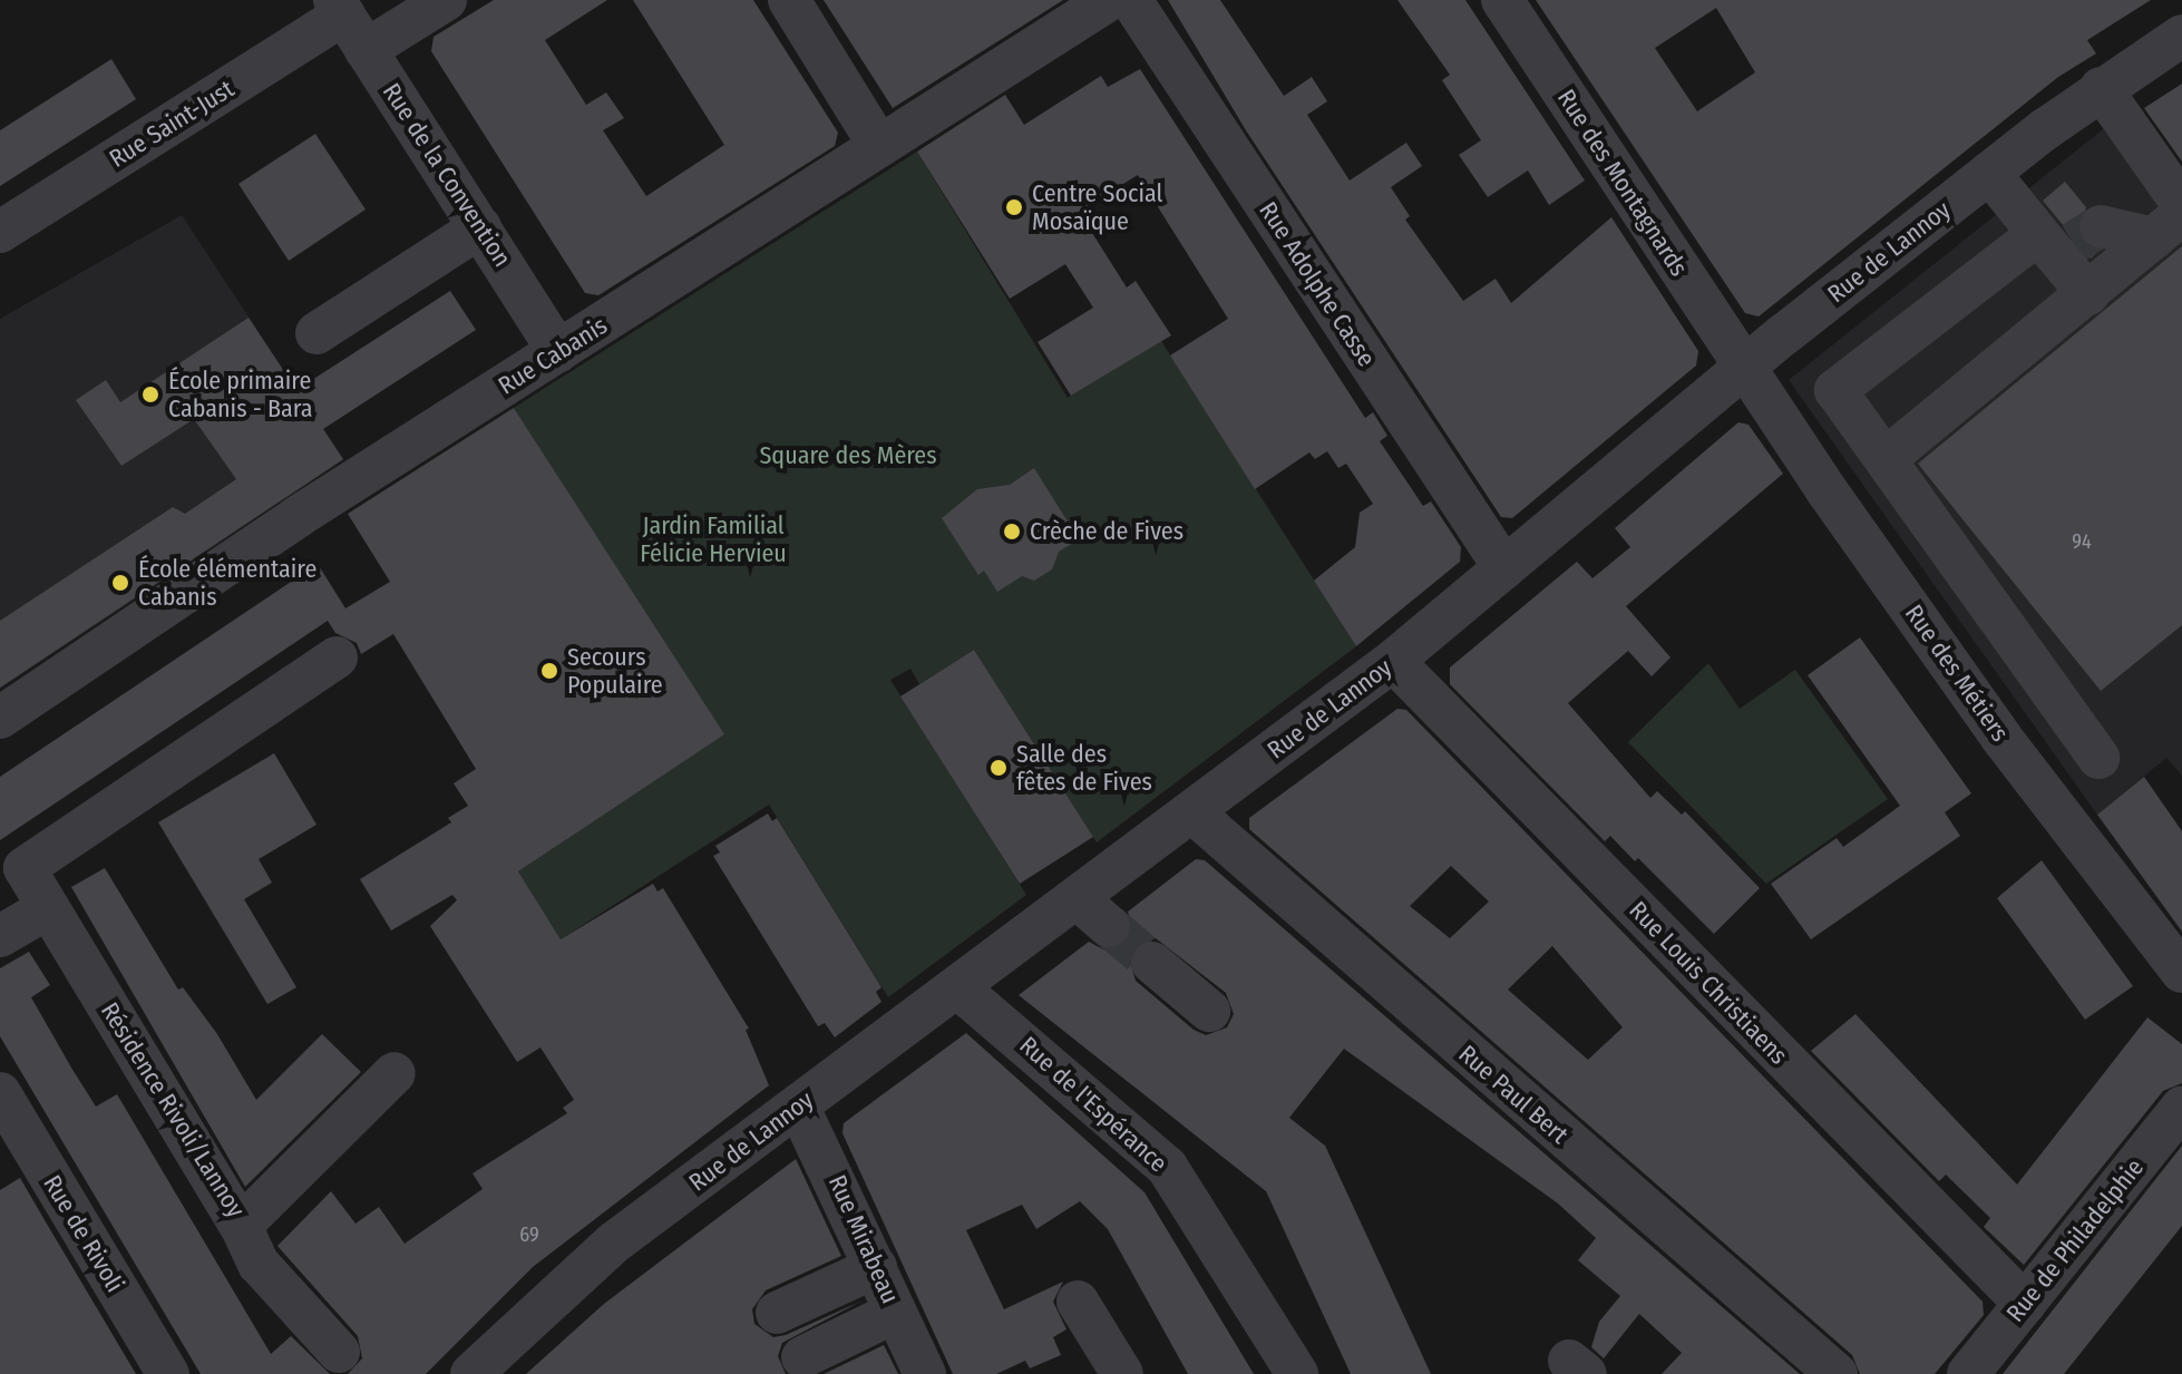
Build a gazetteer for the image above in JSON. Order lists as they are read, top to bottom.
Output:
{
  "streets": {
    "street": [
      "Rue Saint-Just",
      "Rue de la Convention",
      "Rue des Montagnards",
      "Rue de Lannoy",
      "Rue Adolphe Casse",
      "Rue Cabanis",
      "Rue des Métiers",
      "Rue Louis Christiaens",
      "Rue Paul Bert",
      "Rue de l'Espérance",
      "Résidence Rivoli/Lannoy",
      "Rue de Rivoli",
      "Rue Mirabeau",
      "Rue de Philadelphie"
    ]
  },
  "crossings": [
    ["Rue Saint-Just", "Rue de la Convention"],
    ["Rue de la Convention", "Rue Cabanis"],
    ["Rue des Montagnards", "Rue de Lannoy"],
    ["Rue des Montagnards", "Rue des Métiers"],
    ["Rue de Lannoy", "Rue Adolphe Casse"],
    ["Rue de Lannoy", "Rue des Métiers"],
    ["Rue de Lannoy", "Rue Louis Christiaens"],
    ["Rue de Lannoy", "Rue Paul Bert"],
    ["Rue de Lannoy", "Rue de l'Espérance"],
    ["Rue de Lannoy", "Rue Mirabeau"],
    ["Rue Louis Christiaens", "Rue de Philadelphie"]
  ],
  "parks": ["Square des Mères", "Jardin Familial Félicie Hervieu"],
  "places": [
    "Centre Social Mosaïque",
    "École primaire Cabanis - Bara",
    "Crèche de Fives",
    "École élémentaire Cabanis",
    "Secours Populaire",
    "Salle des fêtes de Fives"
  ],
  "house_numbers": ["94", "69"]
}
